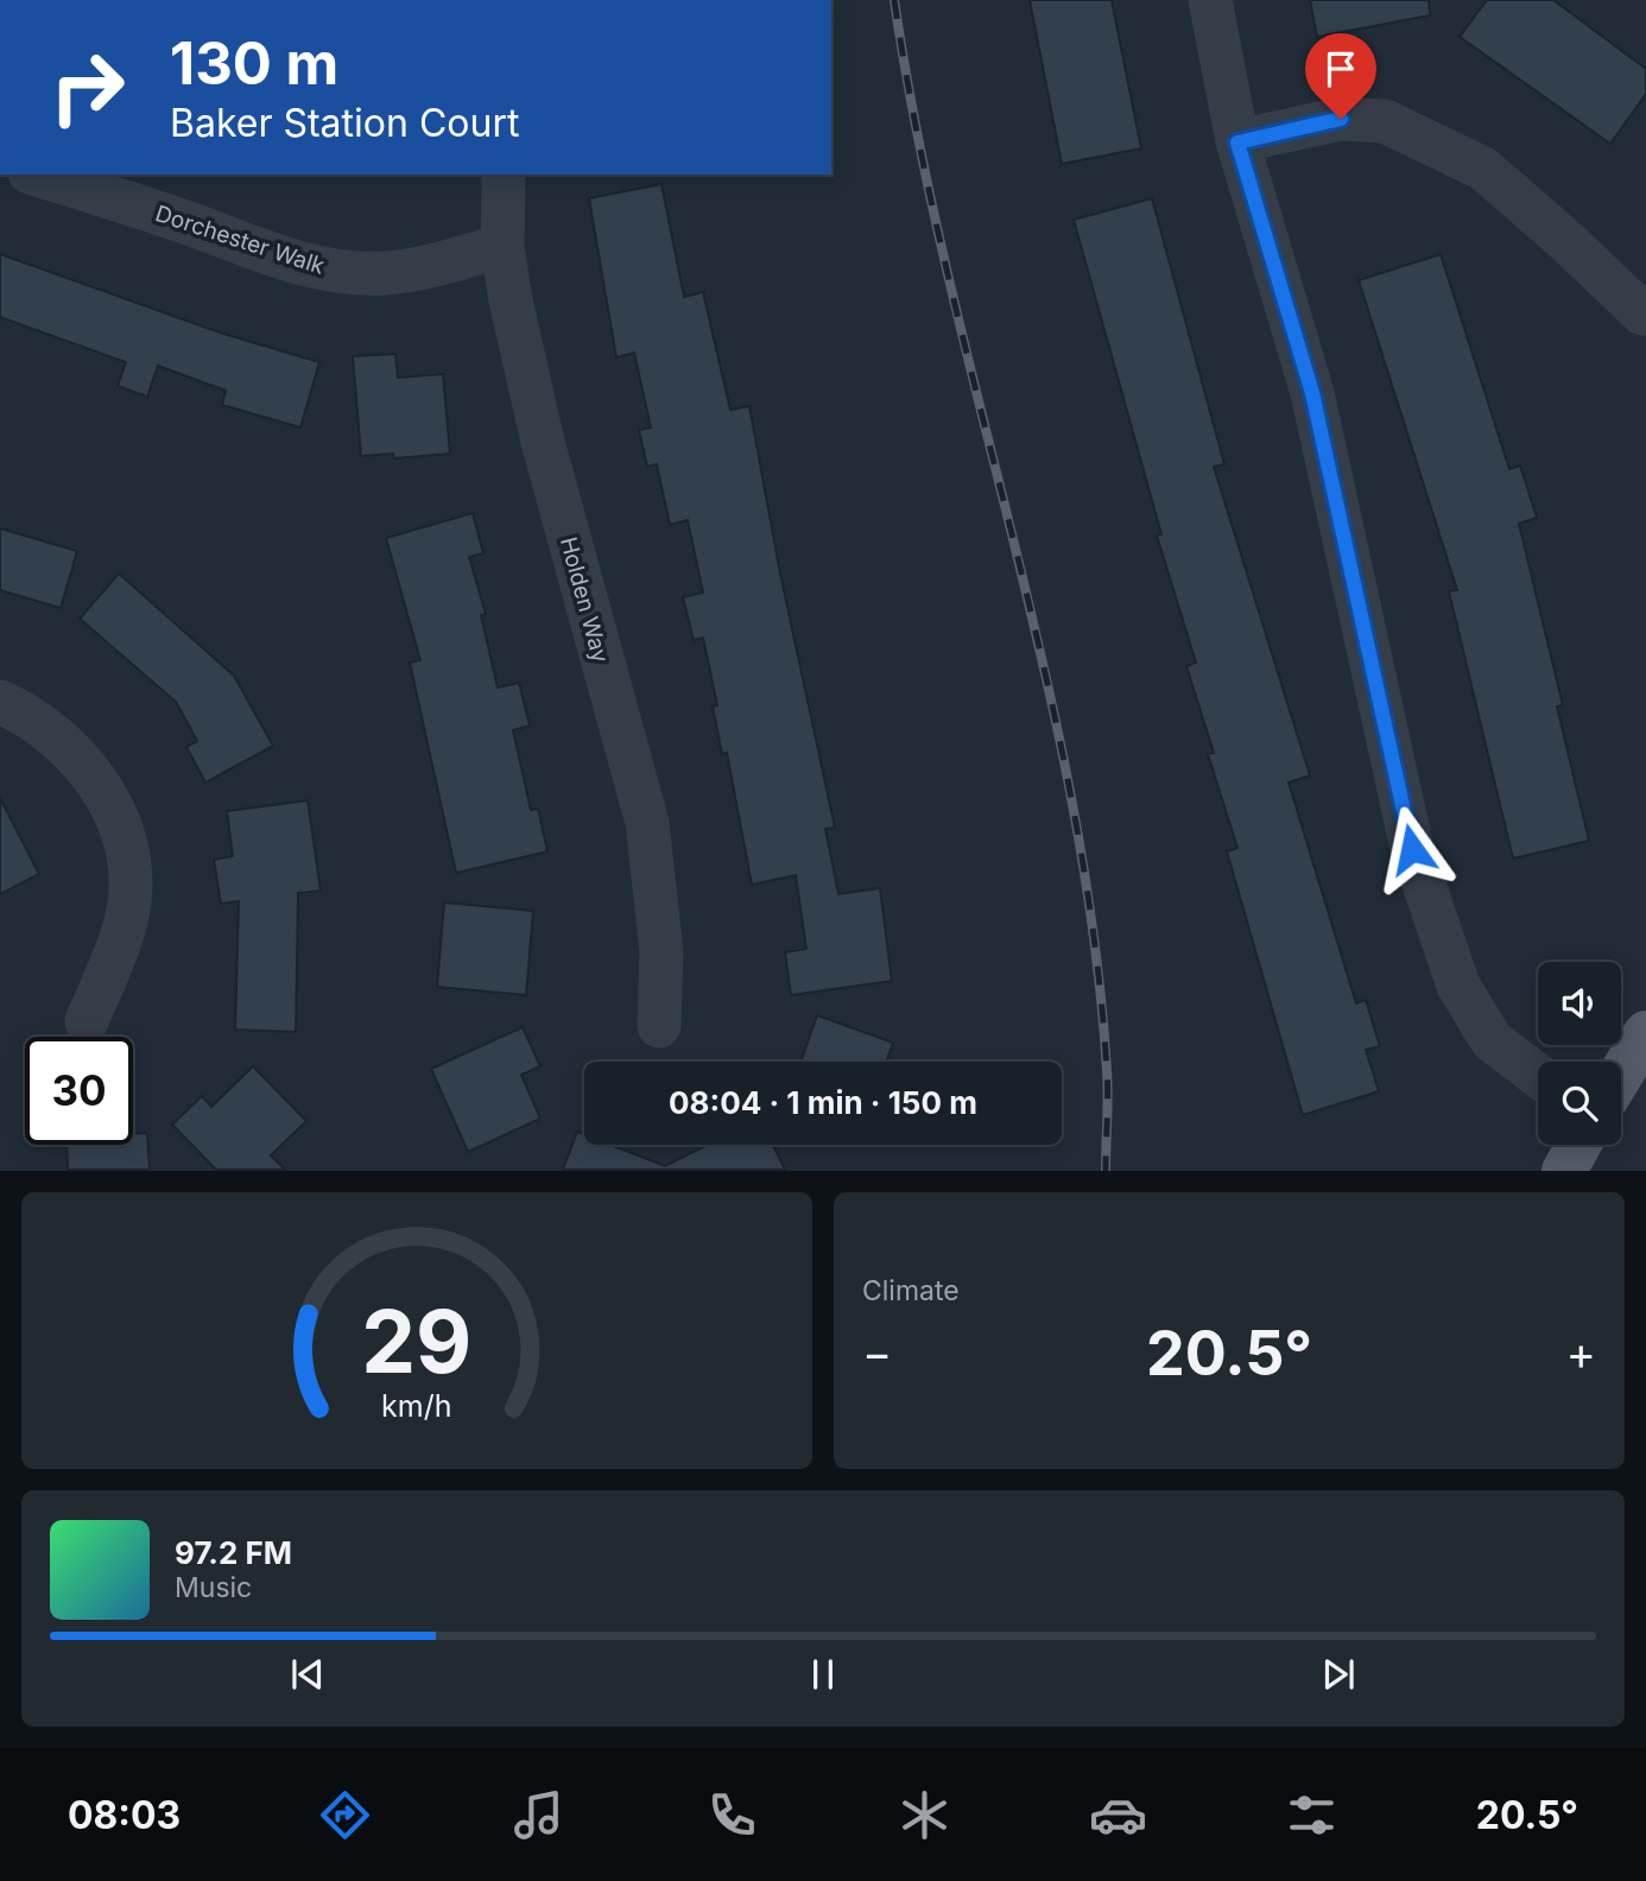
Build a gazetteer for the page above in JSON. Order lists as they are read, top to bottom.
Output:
{
  "streets": {
    "street": ["Dorchester Walk", "Holden Way"]
  },
  "crossings": [
    ["Dorchester Walk", "Holden Way"]
  ],
  "page": {
    "turn": ["130 m", "Baker Station Court"],
    "limit": "30",
    "trip": "08:04 · 1 min · 150 m",
    "tile": "Climate",
    "heat": ["−", "20.5°", "+"],
    "song": ["97.2 FM", "Music"],
    "tabs": ["08:03", "20.5°"],
    "gauge": ["29", "km/h"]
  }
}
